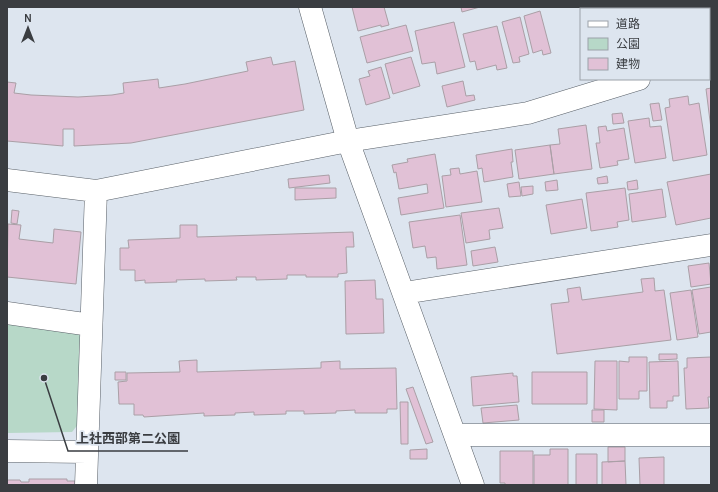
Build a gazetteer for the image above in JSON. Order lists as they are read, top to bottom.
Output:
{
  "places": ["上社西部第二公園"],
  "legend": ["道路", "公園", "建物"],
  "north": "top"
}
